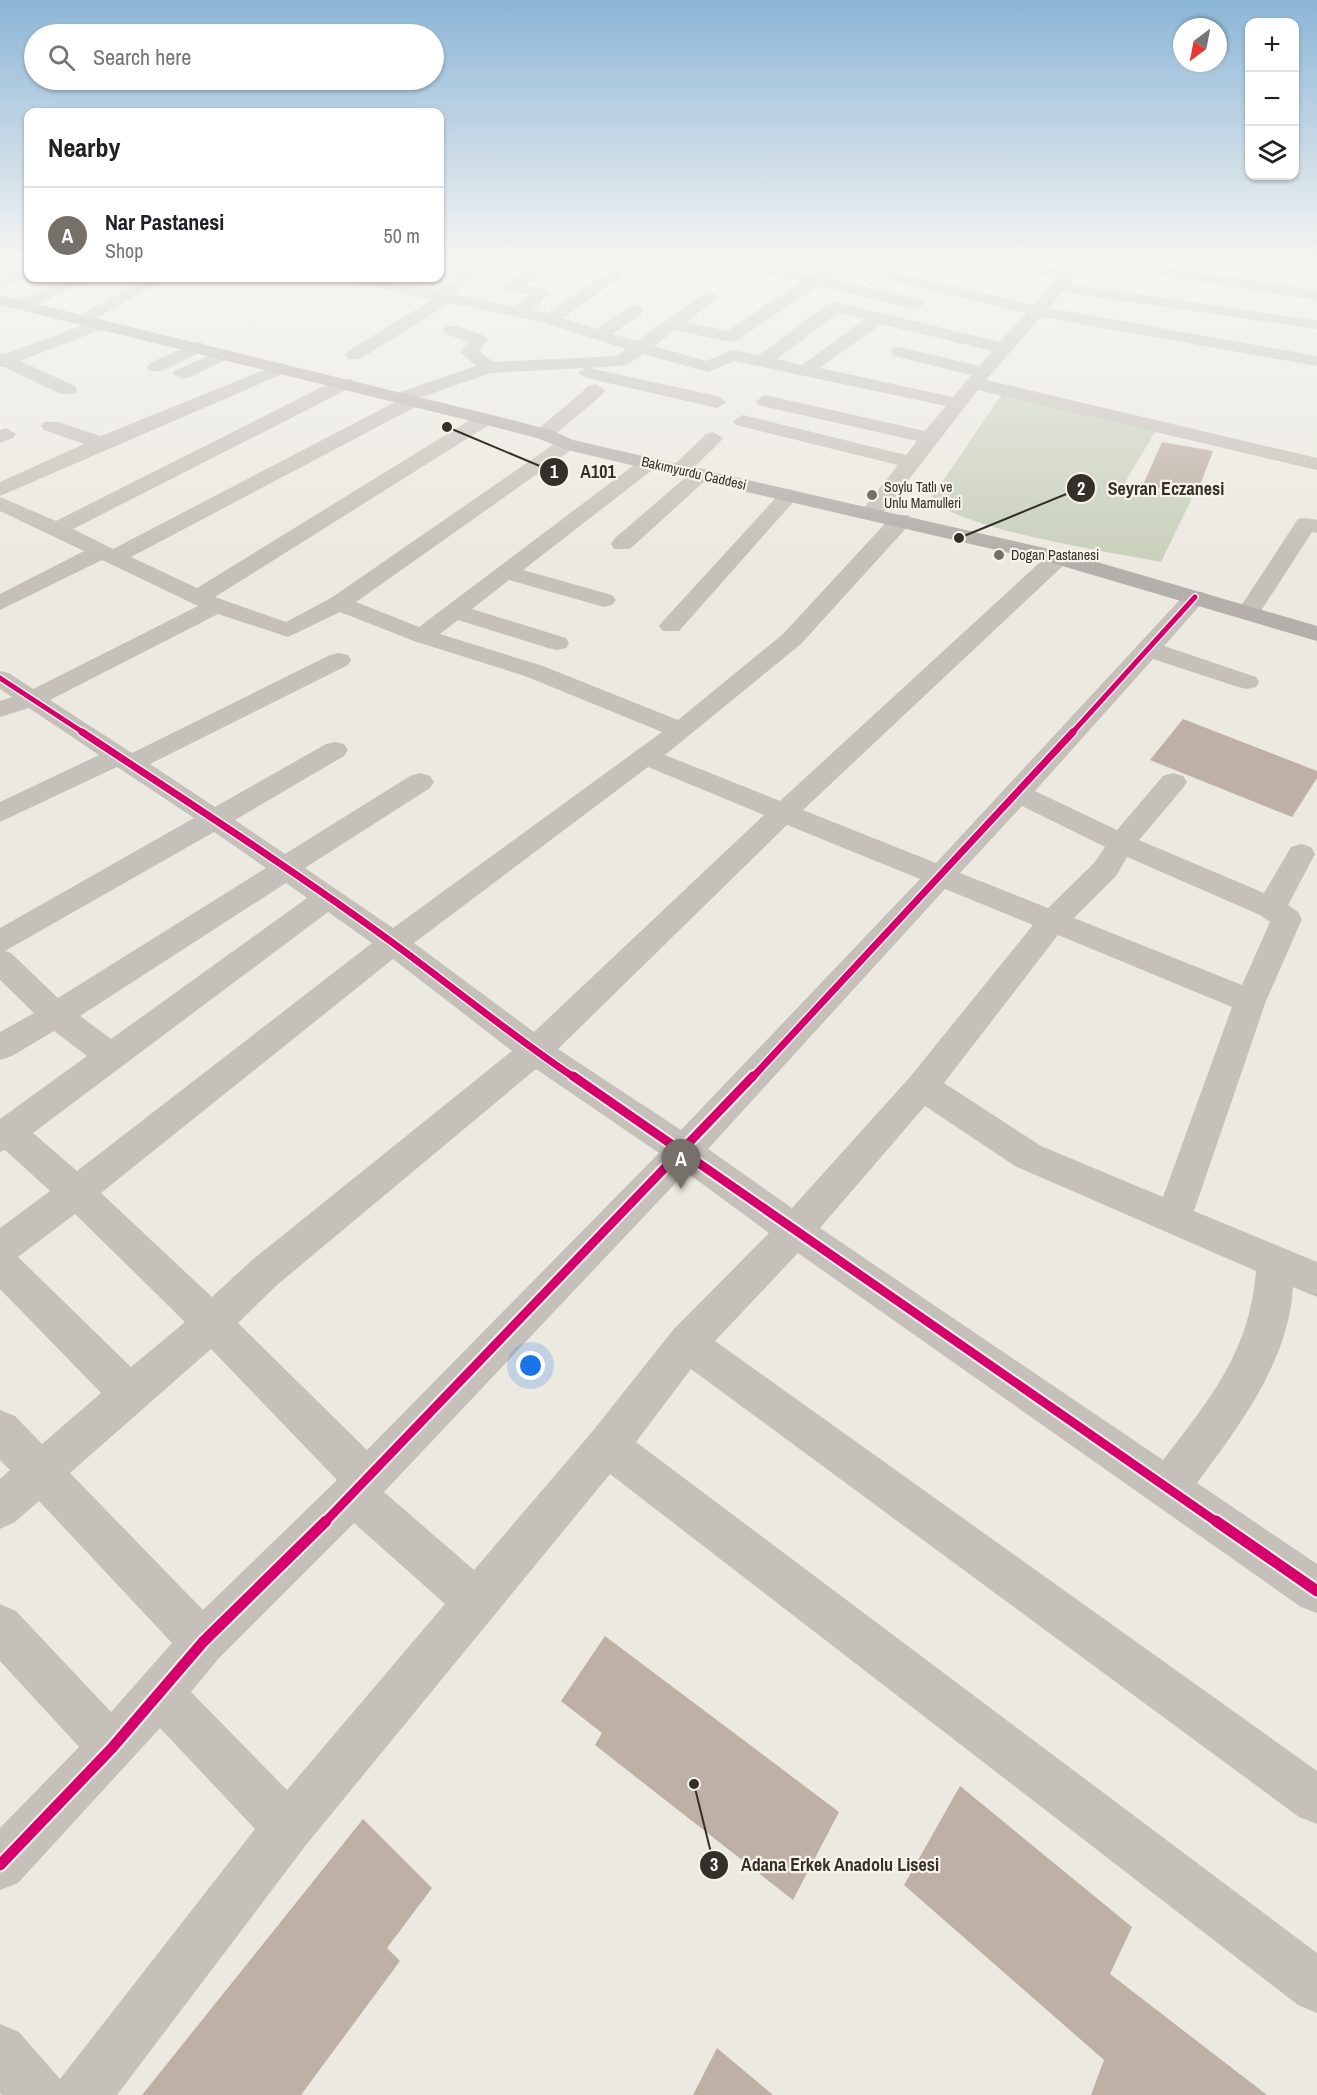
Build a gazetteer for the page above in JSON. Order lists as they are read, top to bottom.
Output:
{
  "streets": {
    "main road": ["Bakımyurdu Caddesi"]
  },
  "places": [
    "A101",
    "Soylu Tatlı ve Unlu Mamulleri",
    "Seyran Eczanesi",
    "Dogan Pastanesi",
    "Adana Erkek Anadolu Lisesi"
  ],
  "north": "bottom left",
  "page": {
    "map_buttons": ["+", "−"],
    "search": "Search here",
    "heading": "Nearby",
    "list": [
      {
        "mark": "A",
        "name": "Nar Pastanesi",
        "note": "Shop",
        "value": "50 m"
      }
    ],
    "pins": "A"
  }
}
